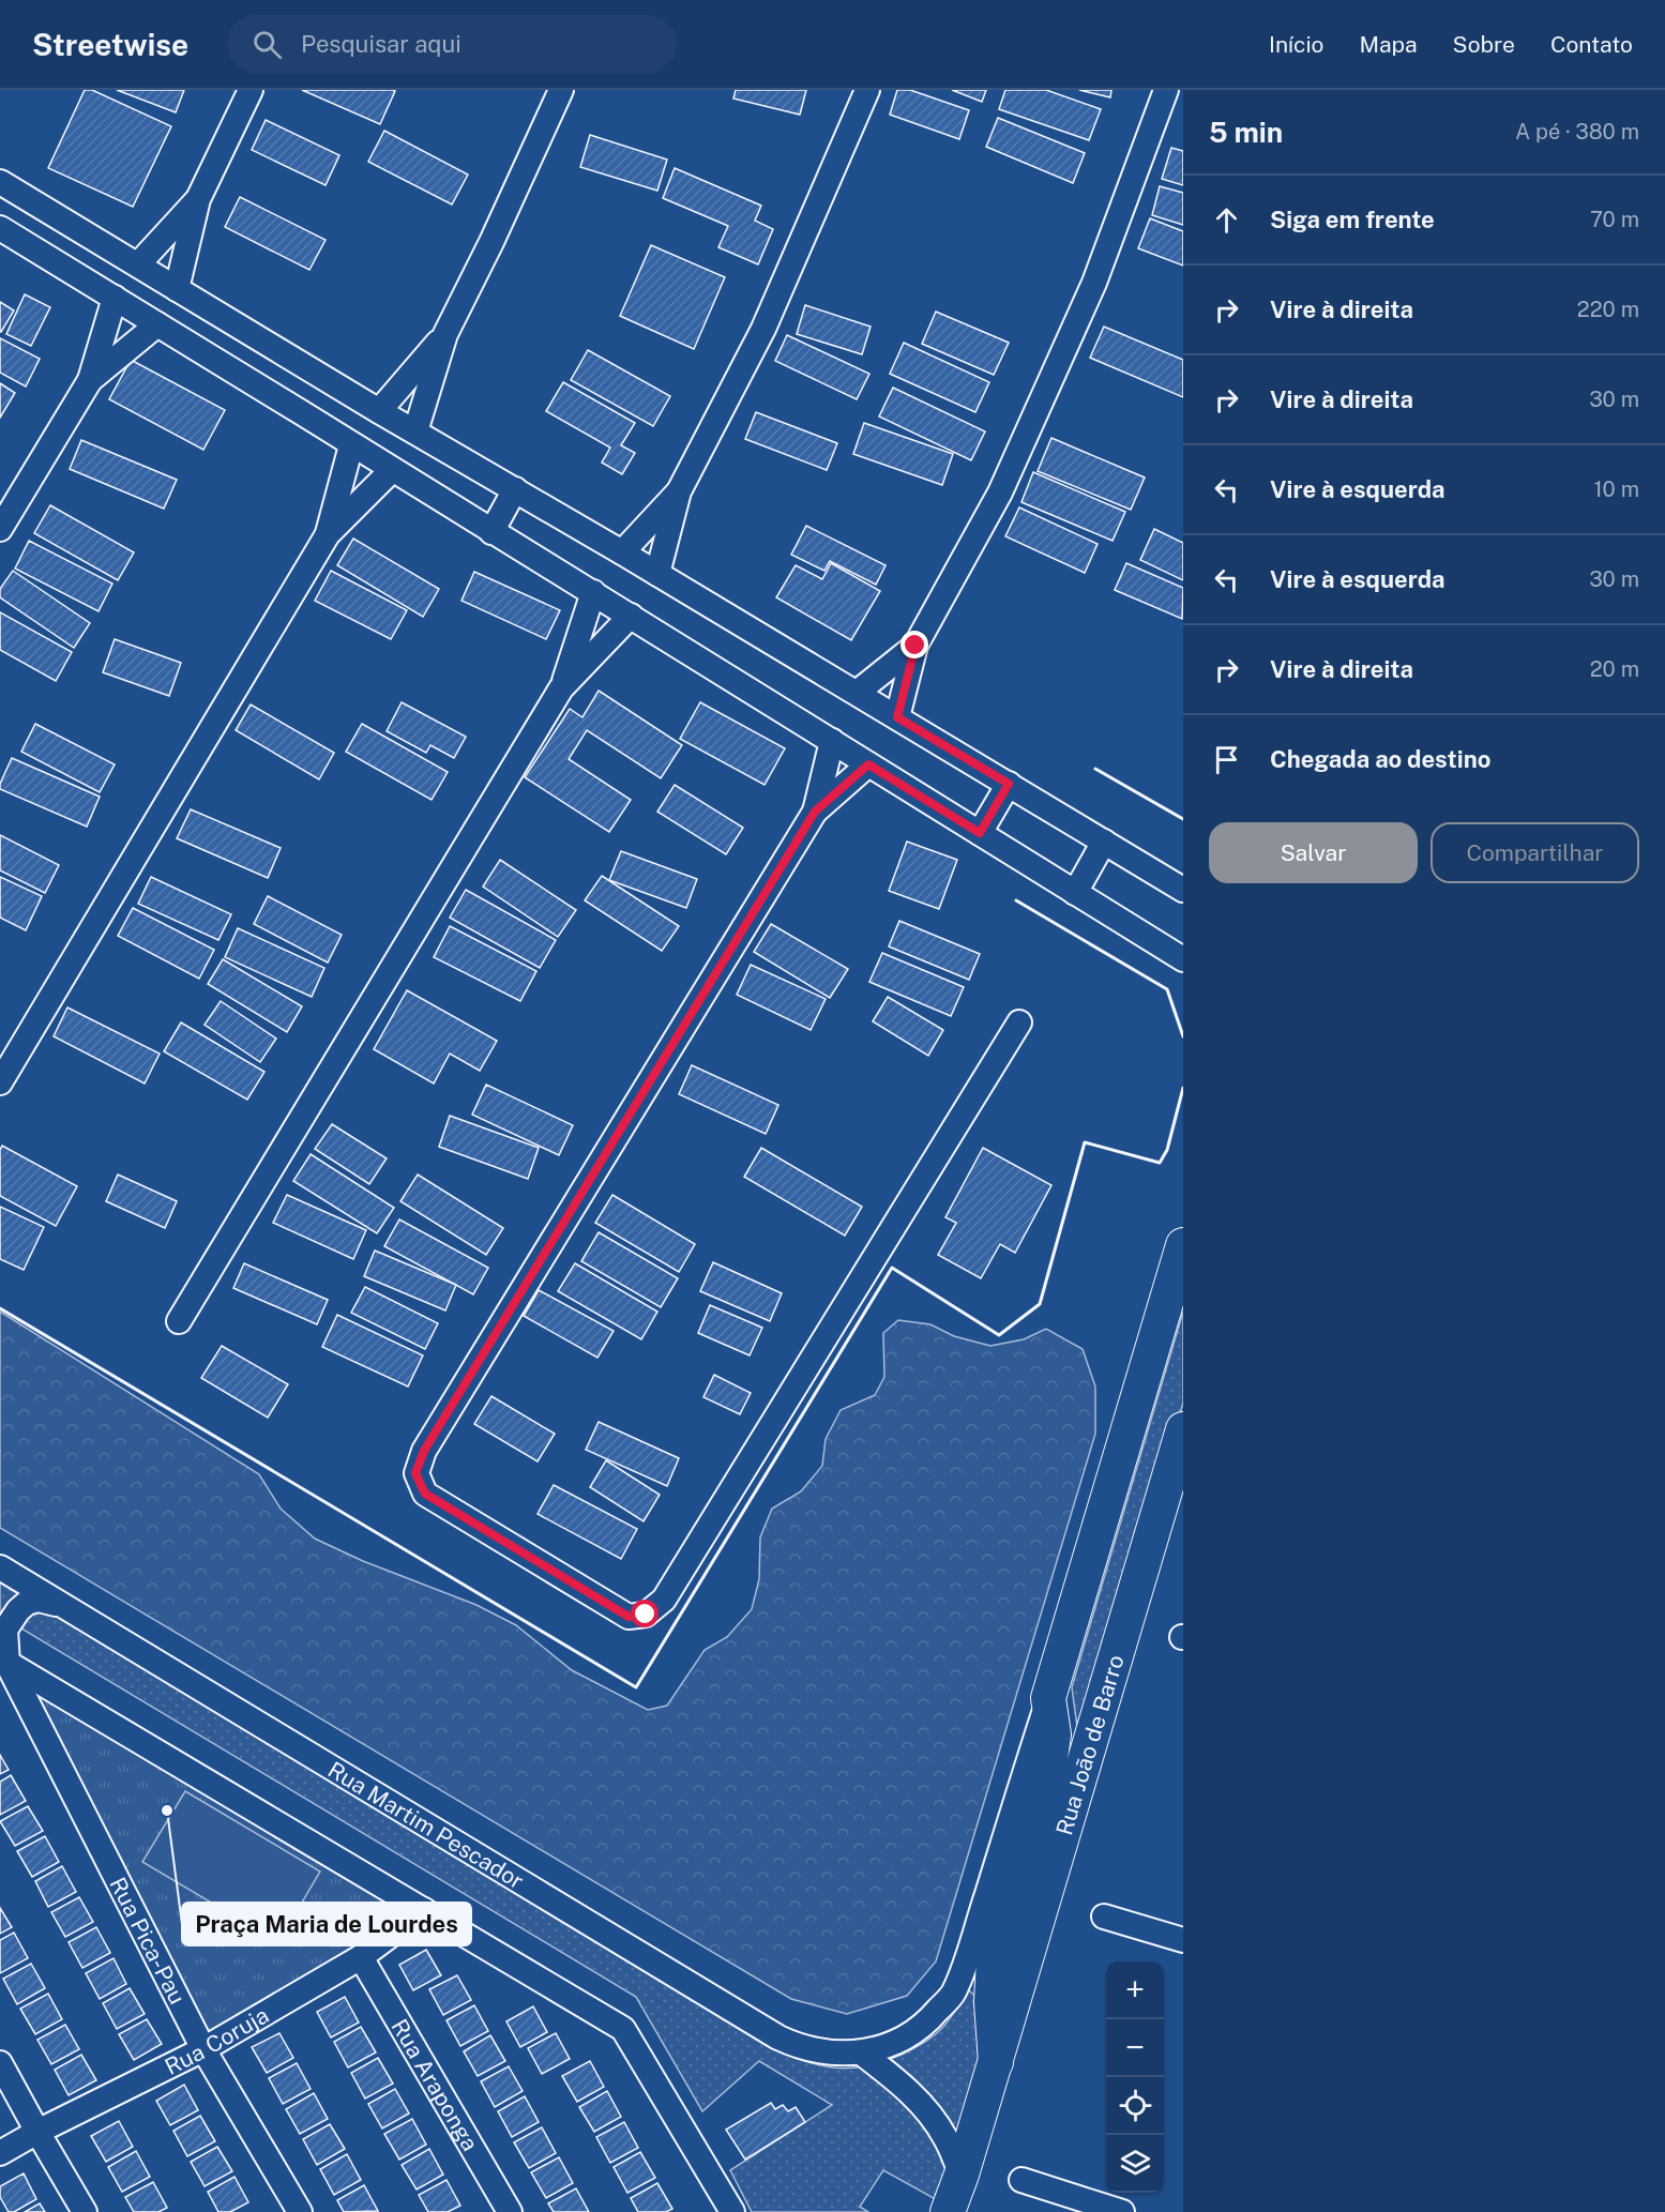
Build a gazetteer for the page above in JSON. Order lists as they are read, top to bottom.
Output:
{
  "streets": {
    "street": [
      "Rua João de Barro",
      "Rua Martim Pescador",
      "Rua Pica-Pau",
      "Rua Coruja",
      "Rua Araponga"
    ]
  },
  "crossings": [
    ["Rua João de Barro", "Rua Martim Pescador"],
    ["Rua Pica-Pau", "Rua Coruja"],
    ["Rua Coruja", "Rua Araponga"]
  ],
  "places": ["Praça Maria de Lourdes"],
  "page": {
    "header": "Streetwise",
    "search": "Pesquisar aqui",
    "nav": [
      "Início",
      "Mapa",
      "Sobre",
      "Contato"
    ],
    "heading": ["5 min", "A pé · 380 m"],
    "list": [
      ["Siga em frente", "70 m"],
      ["Vire à direita", "220 m"],
      ["Vire à direita", "30 m"],
      ["Vire à esquerda", "10 m"],
      ["Vire à esquerda", "30 m"],
      ["Vire à direita", "20 m"],
      "Chegada ao destino"
    ],
    "buttons": ["Salvar", "Compartilhar"],
    "map_buttons": ["+", "−"]
  }
}
